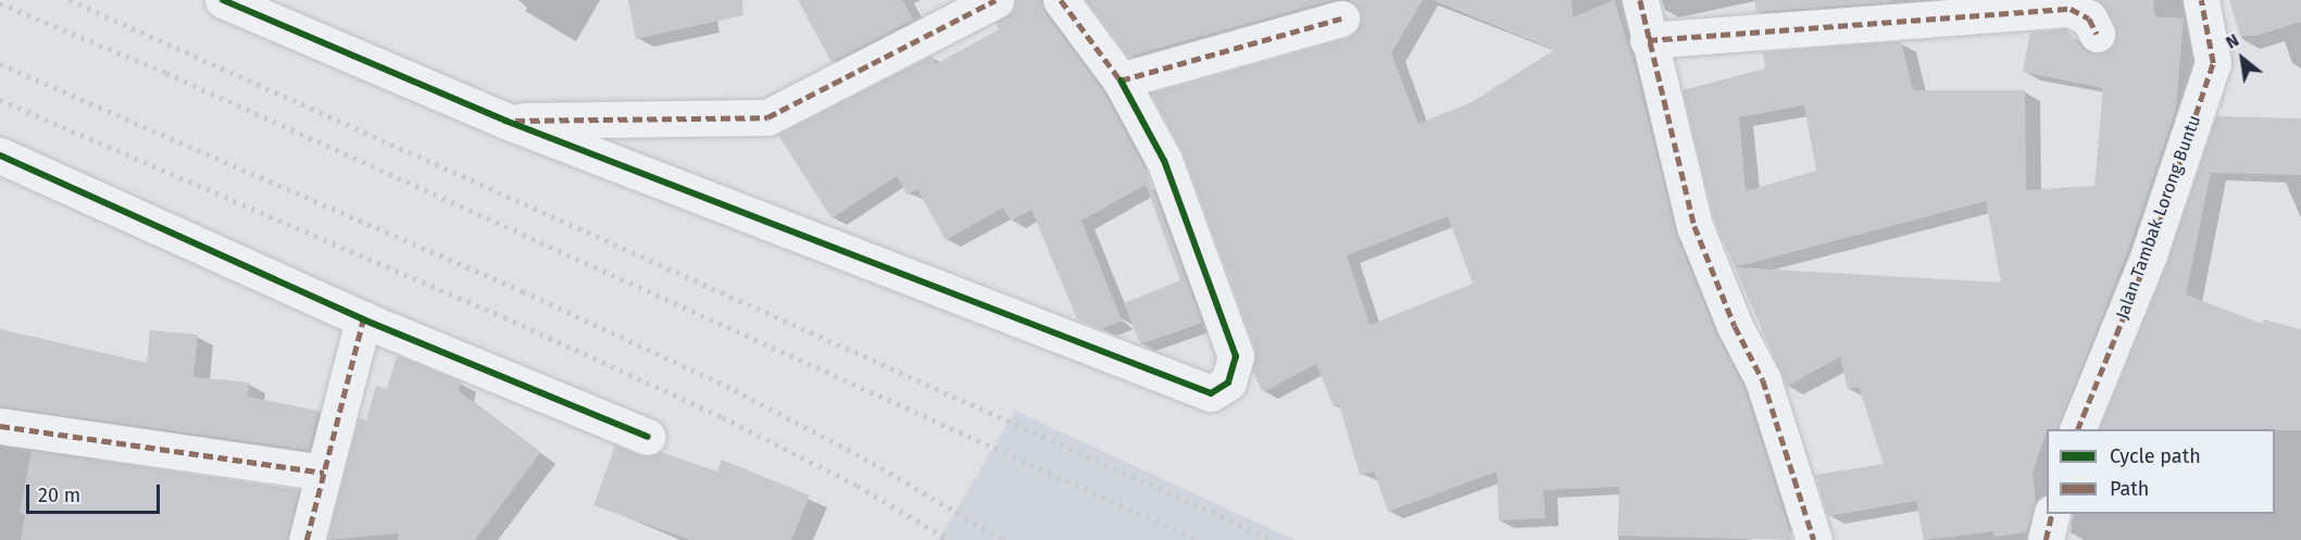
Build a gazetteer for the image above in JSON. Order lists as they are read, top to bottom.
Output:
{
  "streets": {
    "street": ["Jalan Tambak Lorong Buntu"]
  },
  "legend": ["Cycle path", "Path"],
  "scale_bar": "20 m",
  "north": "top left"
}
